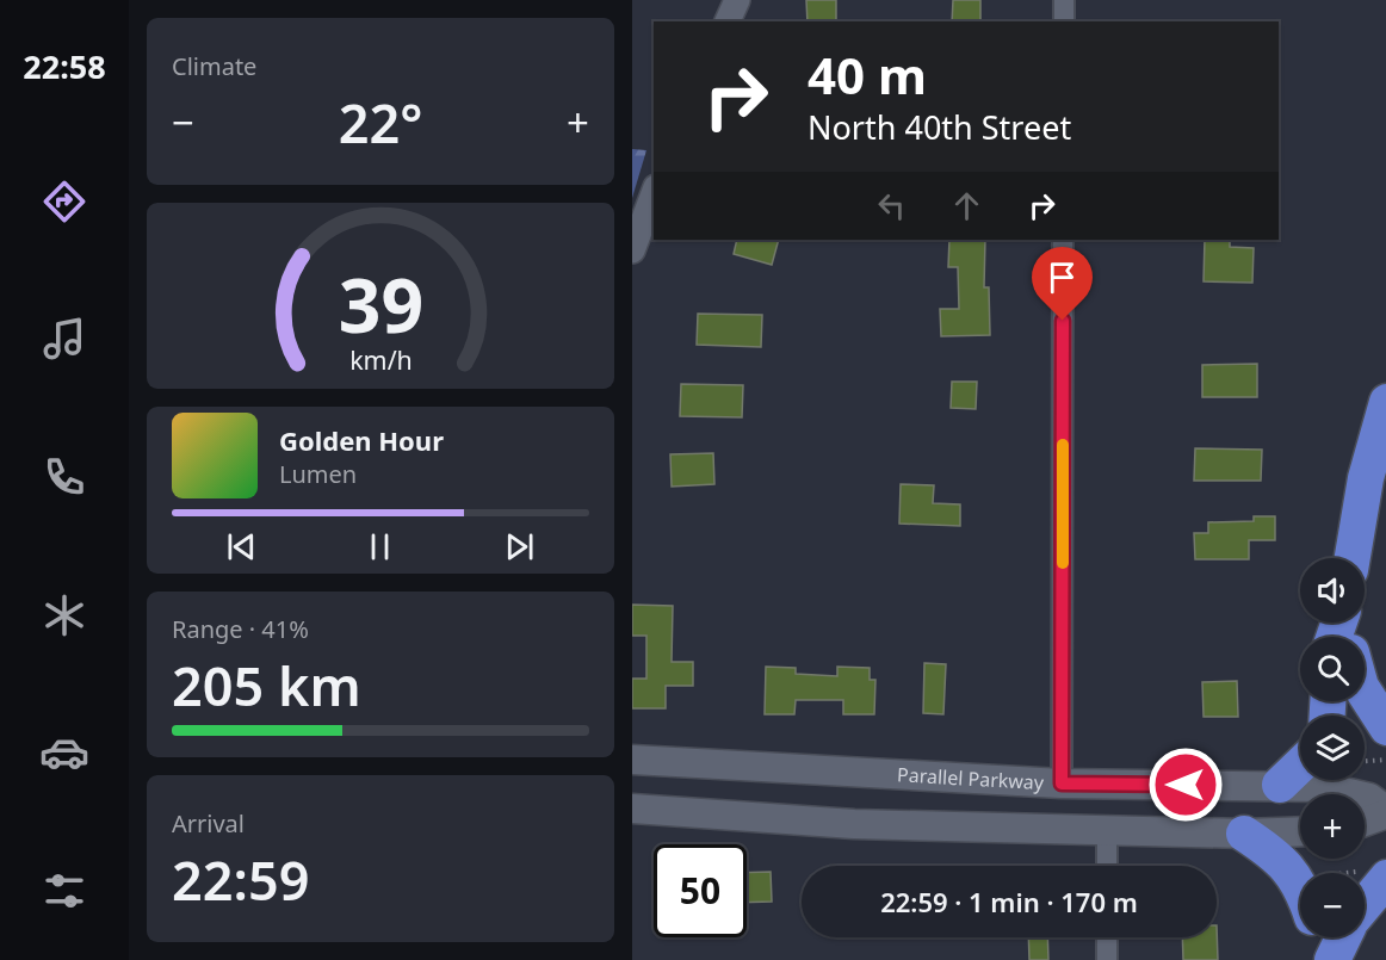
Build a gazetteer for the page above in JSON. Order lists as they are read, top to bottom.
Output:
{
  "streets": {
    "main road": ["Parallel Parkway"]
  },
  "page": {
    "tabs": "22:58",
    "tile": [
      "Climate",
      ["Range · 41%", "205 km"],
      ["Arrival", "22:59"]
    ],
    "turn": ["40 m", "North 40th Street"],
    "heat": ["−", "22°", "+"],
    "song": ["Golden Hour", "Lumen"],
    "map_buttons": ["+", "−"],
    "limit": "50",
    "trip": "22:59 · 1 min · 170 m",
    "gauge": ["39", "km/h"]
  }
}
